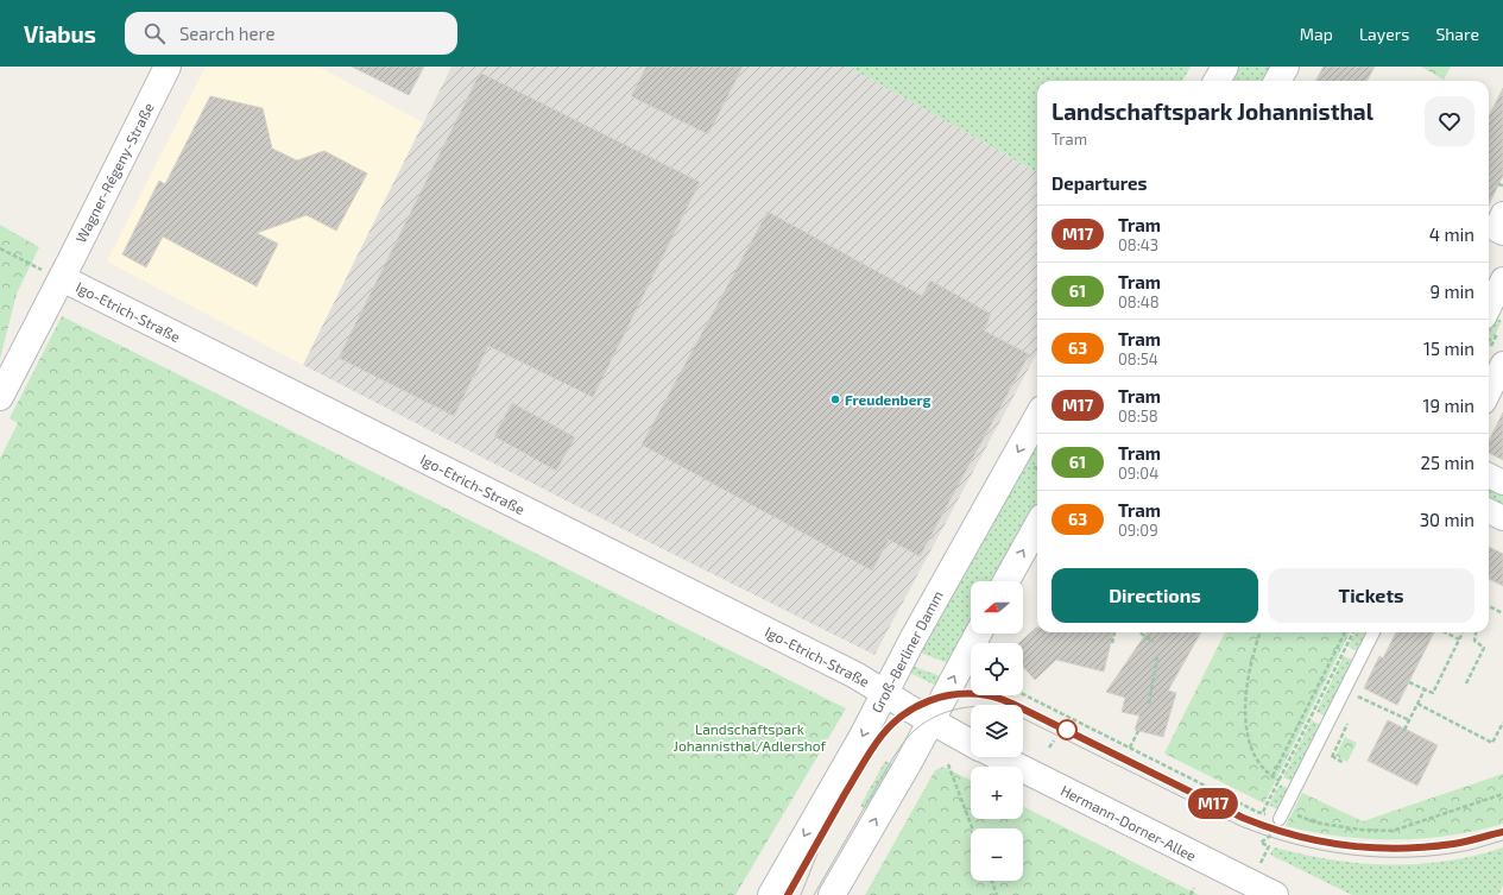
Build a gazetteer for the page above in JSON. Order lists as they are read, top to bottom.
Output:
{
  "streets": {
    "street": [
      "Wagner-Régeny-Straße",
      "Igo-Etrich-Straße",
      "Groß-Berliner Damm",
      "Hermann-Dorner-Allee"
    ]
  },
  "crossings": [
    ["Wagner-Régeny-Straße", "Igo-Etrich-Straße"],
    ["Igo-Etrich-Straße", "Groß-Berliner Damm"]
  ],
  "parks": ["Landschaftspark Johannisthal/Adlershof"],
  "places": ["Freudenberg"],
  "lines": ["tram line M17"],
  "north": "left",
  "page": {
    "header": "Viabus",
    "search": "Search here",
    "nav": ["Map", "Layers", "Share"],
    "on_map": "M17",
    "heading": [
      ["Landschaftspark Johannisthal", "Tram"],
      "Departures"
    ],
    "list": [
      {
        "mark": "M17",
        "name": "Tram",
        "note": "08:43",
        "value": "4 min"
      },
      {
        "mark": "61",
        "name": "Tram",
        "note": "08:48",
        "value": "9 min"
      },
      {
        "mark": "63",
        "name": "Tram",
        "note": "08:54",
        "value": "15 min"
      },
      {
        "mark": "M17",
        "name": "Tram",
        "note": "08:58",
        "value": "19 min"
      },
      {
        "mark": "61",
        "name": "Tram",
        "note": "09:04",
        "value": "25 min"
      },
      {
        "mark": "63",
        "name": "Tram",
        "note": "09:09",
        "value": "30 min"
      }
    ],
    "buttons": ["Directions", "Tickets"],
    "map_buttons": ["+", "−"]
  }
}
